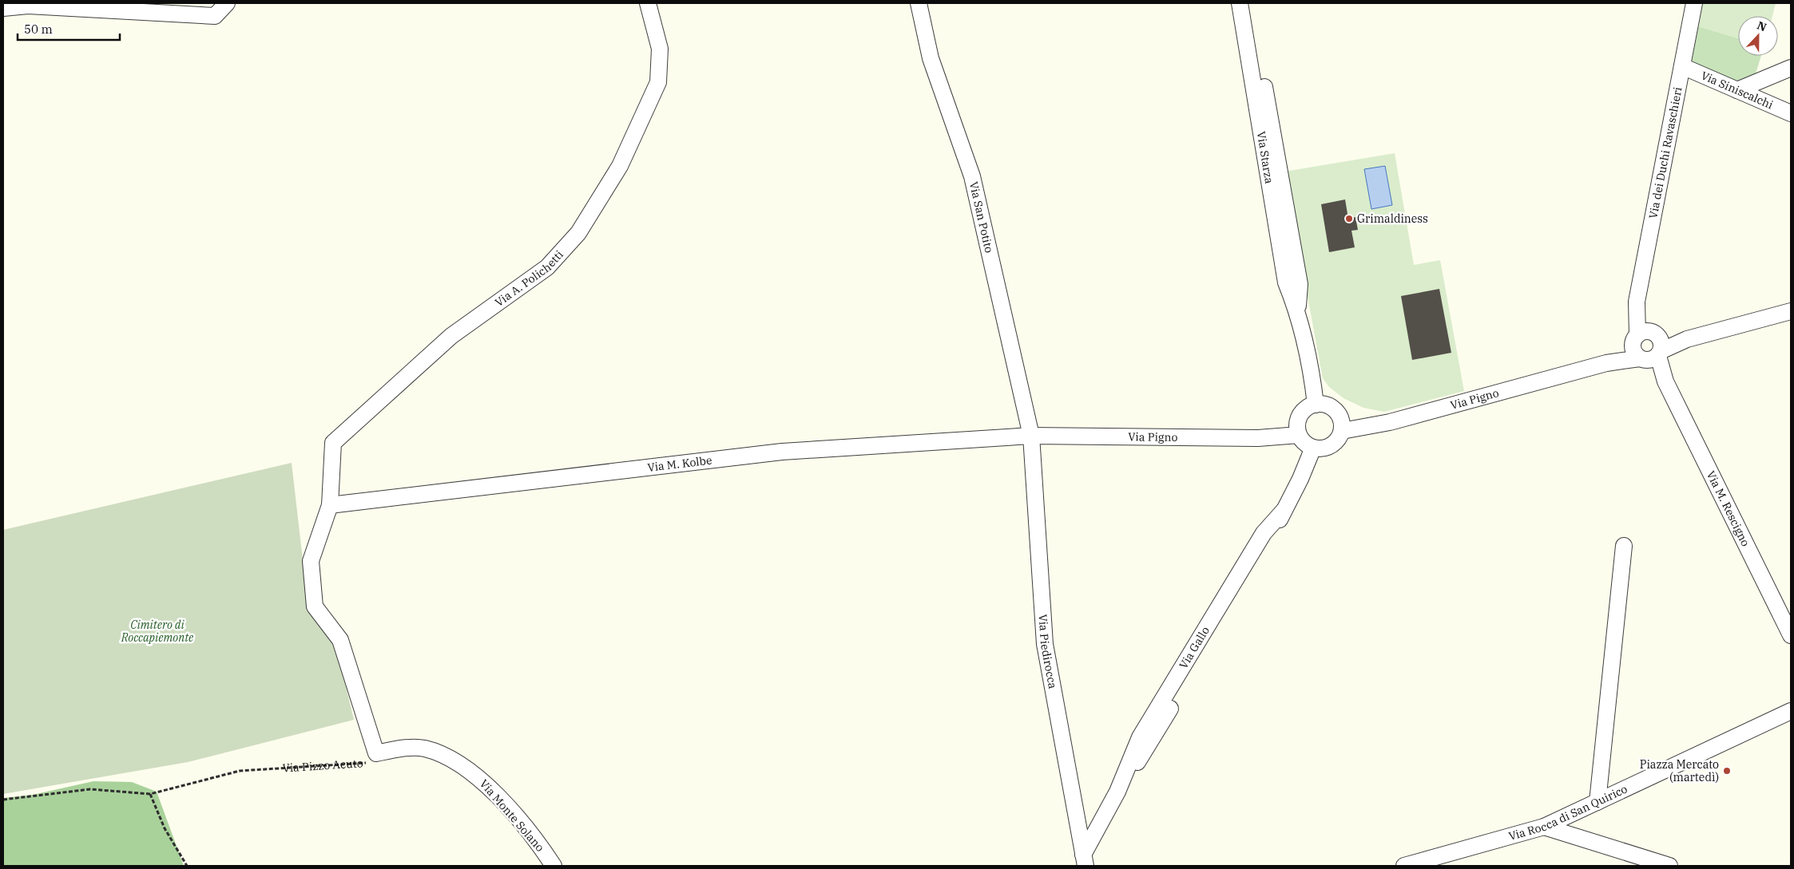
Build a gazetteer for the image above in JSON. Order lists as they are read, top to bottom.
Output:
{
  "streets": {
    "street": [
      "Via Siniscalchi",
      "Via dei Duchi Ravaschieri",
      "Via Starza",
      "Via San Potito",
      "Via A. Polichetti",
      "Via Pigno",
      "Via M. Kolbe",
      "Via M. Rescigno",
      "Via Gallo",
      "Via Piedirocca",
      "Via Pizzo Acuto",
      "Via Rocca di San Quirico",
      "Via Monte Solano"
    ]
  },
  "crossings": [
    ["Via Siniscalchi", "Via dei Duchi Ravaschieri"],
    ["Via dei Duchi Ravaschieri", "Via Pigno"],
    ["Via dei Duchi Ravaschieri", "Via M. Rescigno"],
    ["Via Starza", "Via Pigno"],
    ["Via Starza", "Via Gallo"],
    ["Via San Potito", "Via Pigno"],
    ["Via San Potito", "Via M. Kolbe"],
    ["Via San Potito", "Via Piedirocca"],
    ["Via A. Polichetti", "Via M. Kolbe"],
    ["Via A. Polichetti", "Via Pizzo Acuto"],
    ["Via Pigno", "Via M. Kolbe"],
    ["Via Pigno", "Via M. Rescigno"],
    ["Via Pigno", "Via Gallo"],
    ["Via Pigno", "Via Piedirocca"],
    ["Via M. Kolbe", "Via Piedirocca"],
    ["Via M. Kolbe", "Via Pizzo Acuto"],
    ["Via Gallo", "Via Piedirocca"],
    ["Via Pizzo Acuto", "Via Monte Solano"]
  ],
  "parks": ["Cimitero di Roccapiemonte"],
  "places": ["Grimaldiness", "Piazza Mercato (martedì)"],
  "scale_bar": "50 m",
  "north": "top"
}
